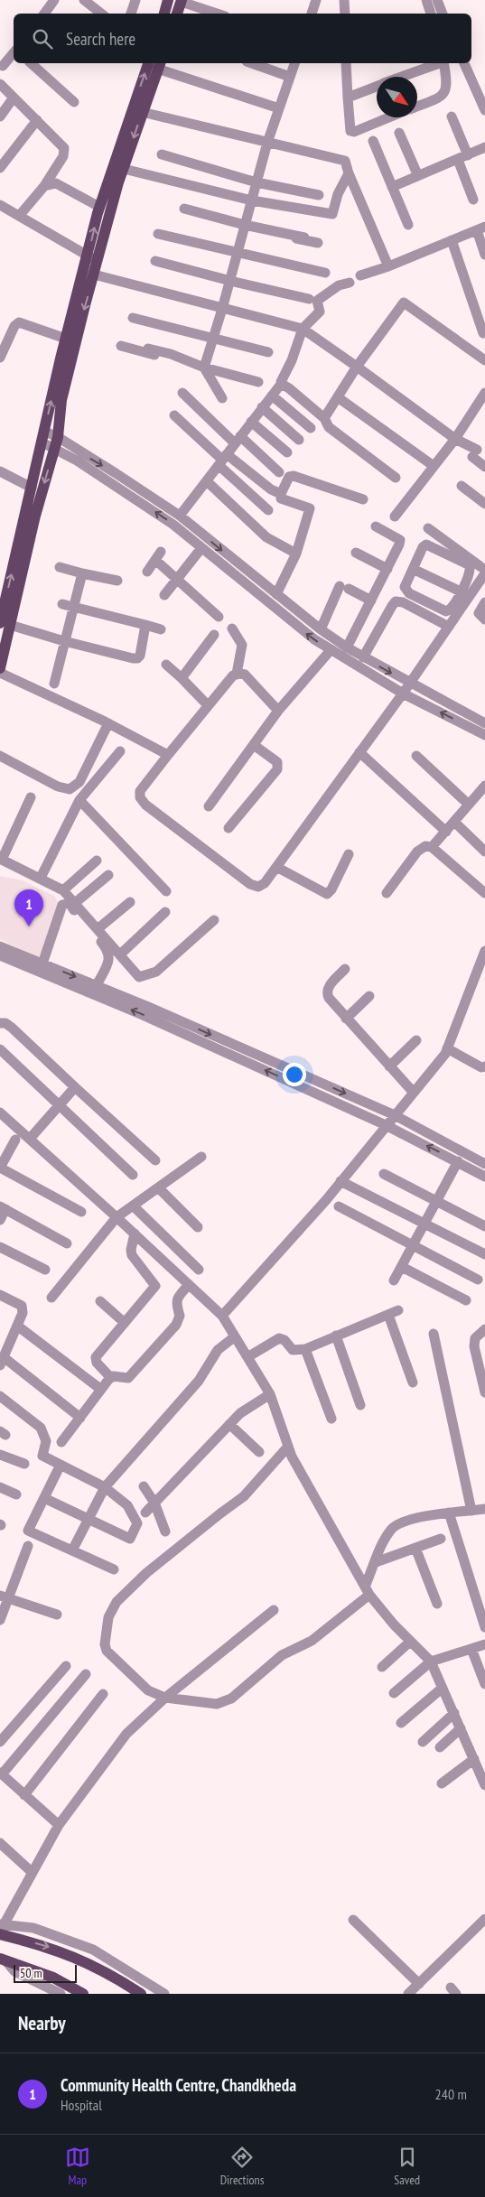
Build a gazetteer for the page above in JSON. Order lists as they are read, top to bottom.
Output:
{
  "scale_bar": "50 m",
  "north": "bottom right",
  "page": {
    "search": "Search here",
    "pins": "1",
    "scale": "50 m",
    "heading": "Nearby",
    "list": [
      {
        "mark": "1",
        "name": "Community Health Centre, Chandkheda",
        "note": "Hospital",
        "value": "240 m"
      }
    ],
    "nav": ["Map", "Directions", "Saved"]
  }
}
